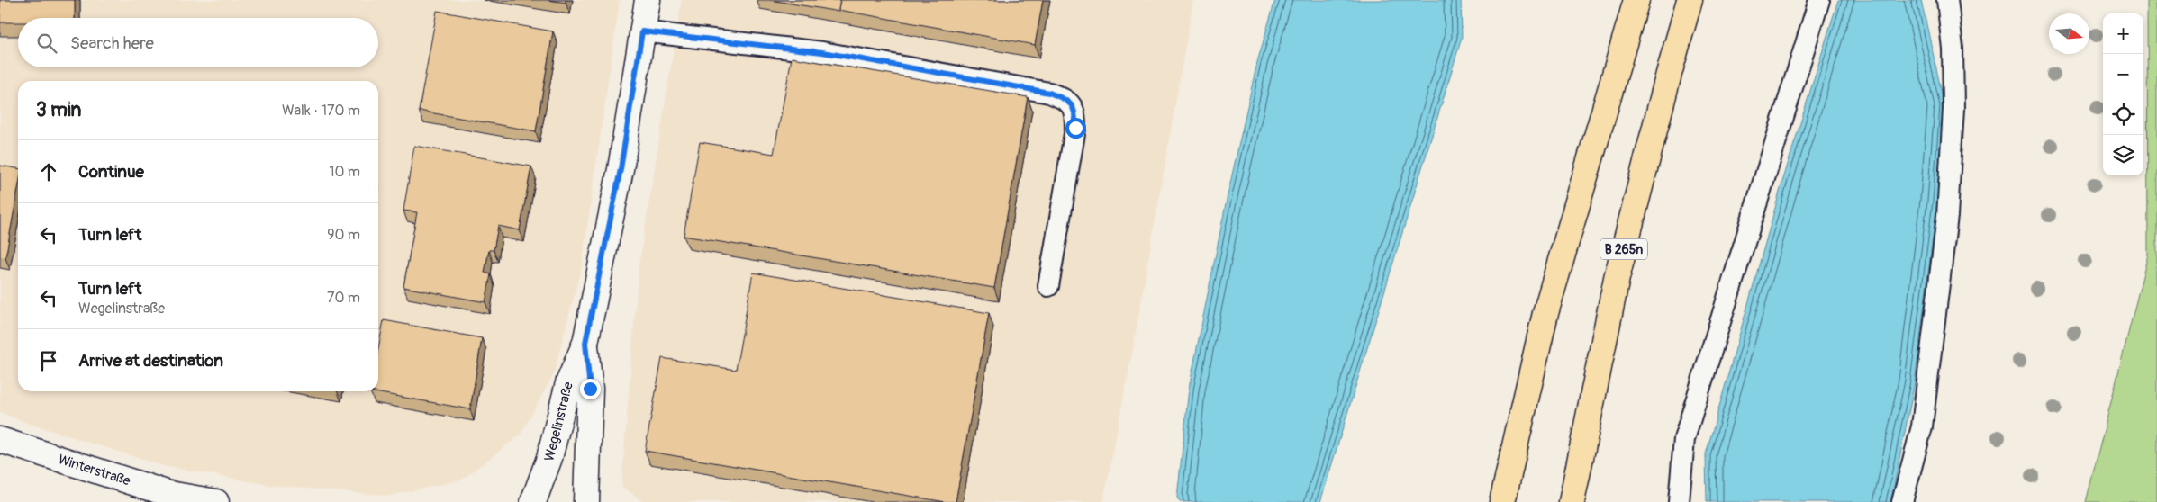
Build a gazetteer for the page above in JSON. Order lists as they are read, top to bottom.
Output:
{
  "streets": {
    "main road": ["B 265n"],
    "street": ["Wegelinstraße", "Winterstraße"]
  },
  "north": "right",
  "page": {
    "map_buttons": ["+", "−"],
    "search": "Search here",
    "heading": ["3 min", "Walk · 170 m"],
    "list": [
      ["Continue", "10 m"],
      ["Turn left", "90 m"],
      ["Turn left", "Wegelinstraße", "70 m"],
      "Arrive at destination"
    ]
  }
}
